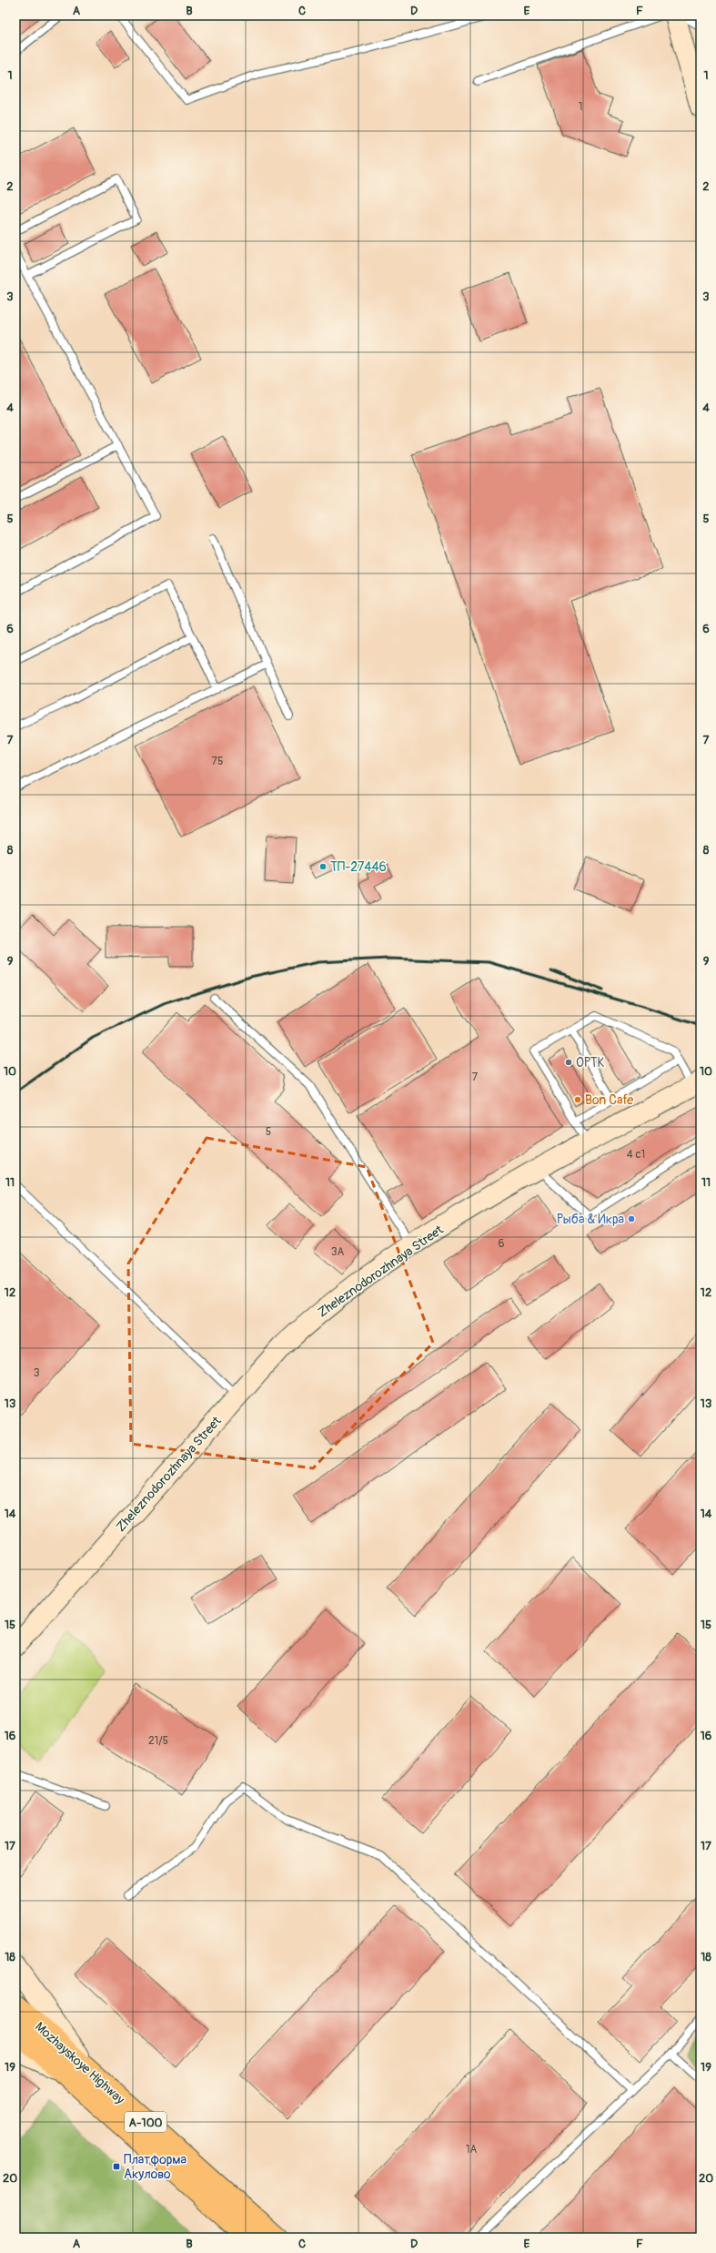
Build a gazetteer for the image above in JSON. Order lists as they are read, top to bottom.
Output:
{
  "streets": {
    "main road": ["Mozhayskoye Highway", "А-100"],
    "street": ["Zheleznodorozhnaya Street"]
  },
  "places": {
    "other": [
      "ТП-27446",
      "ОРТК",
      "Bon Cafe",
      "Рыба & Икра"
    ],
    "transit": ["Платформа Акулово"]
  },
  "house_numbers": [
    "1",
    "75",
    "7",
    "5",
    "4 с1",
    "6",
    "3А",
    "3",
    "21/5",
    "1А"
  ],
  "grid": {
    "columns": [
      "A",
      "B",
      "C",
      "D",
      "E",
      "F"
    ],
    "rows": [
      "1",
      "2",
      "3",
      "4",
      "5",
      "6",
      "7",
      "8",
      "9",
      "10",
      "11",
      "12",
      "13",
      "14",
      "15",
      "16",
      "17",
      "18",
      "19",
      "20"
    ]
  }
}
